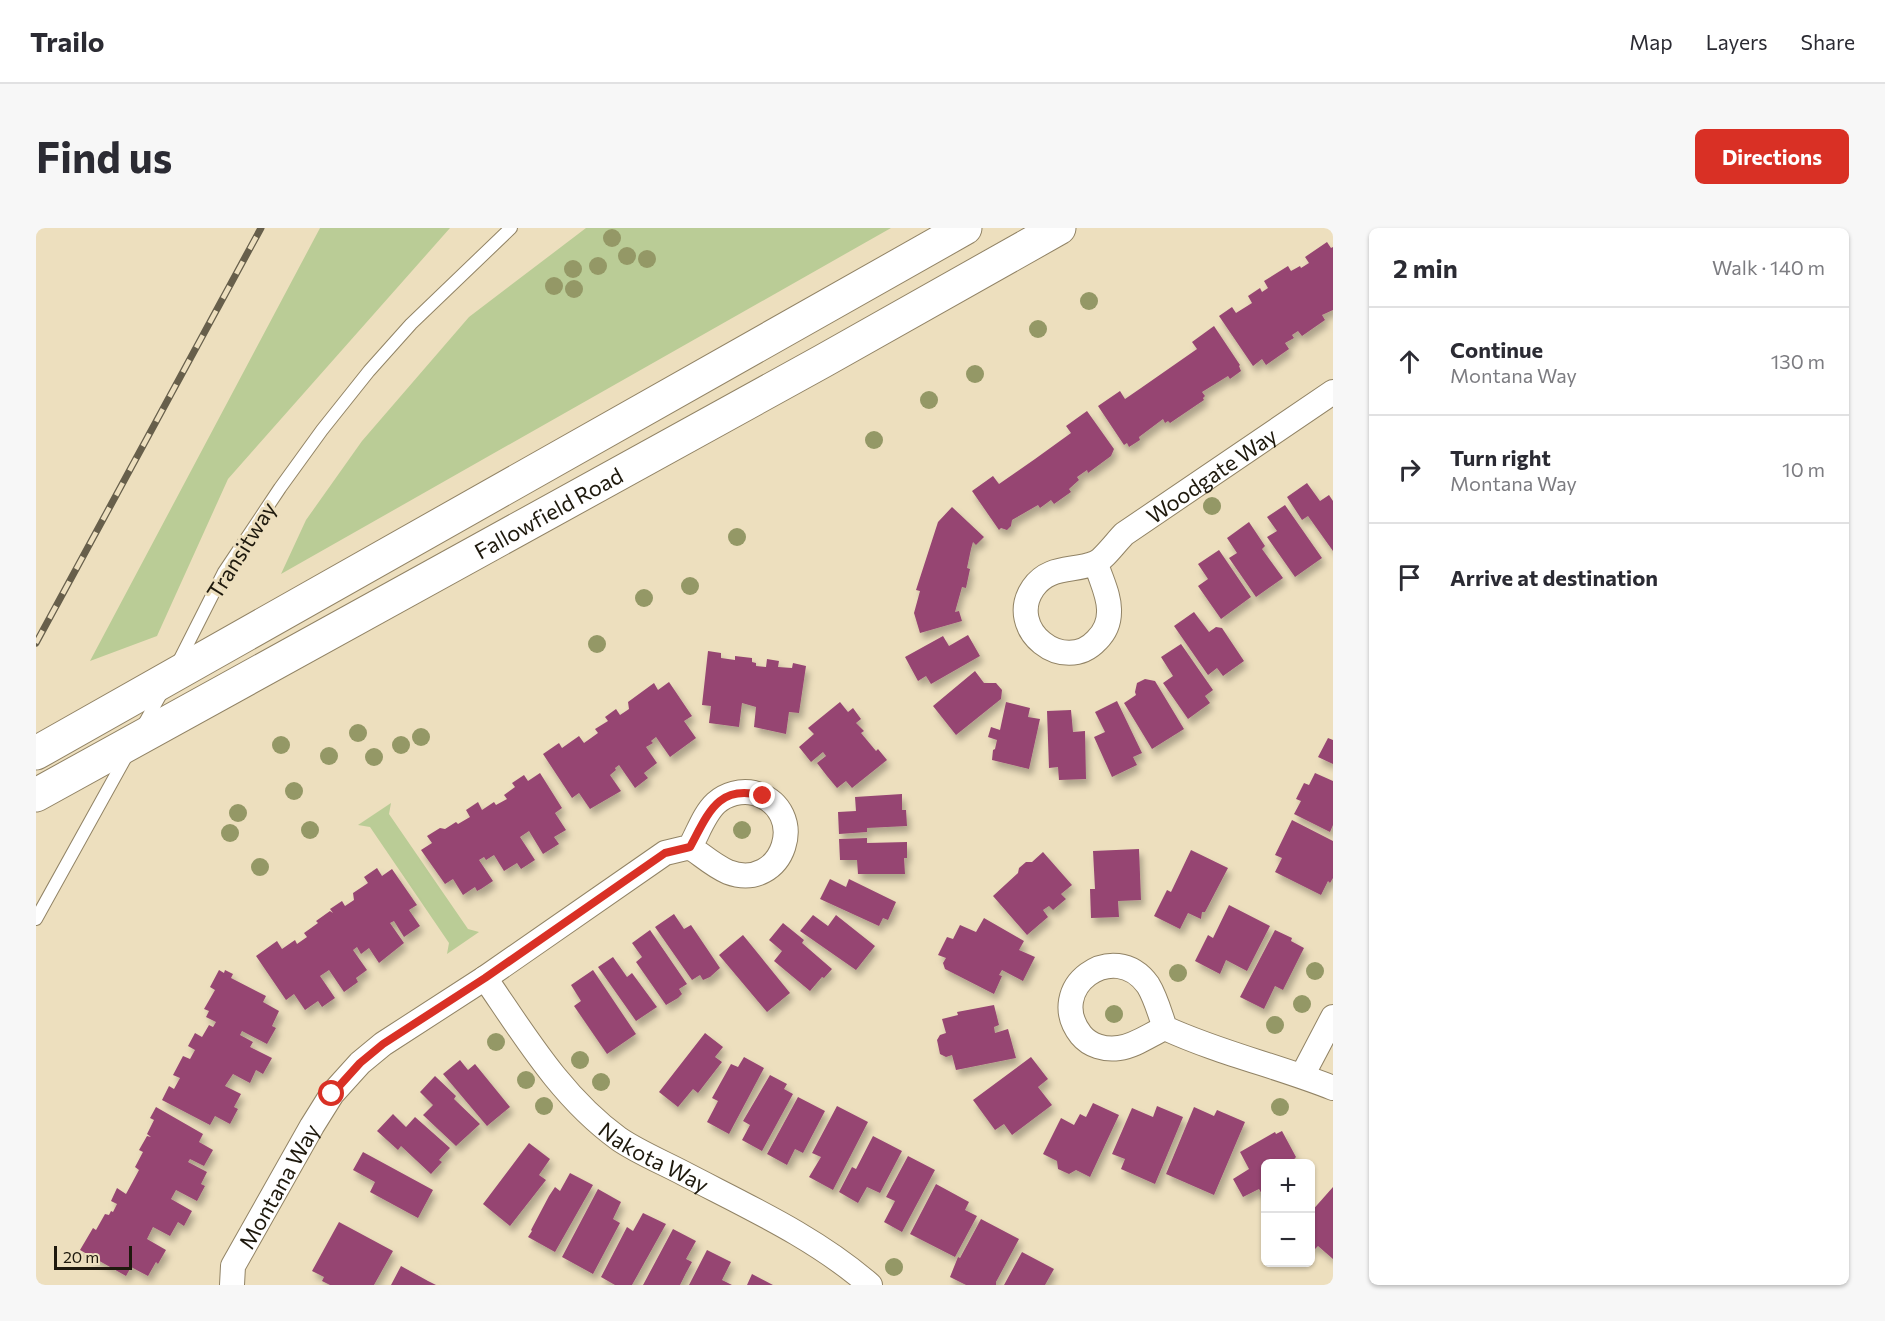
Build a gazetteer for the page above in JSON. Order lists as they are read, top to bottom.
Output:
{
  "streets": {
    "main road": ["Fallowfield Road"],
    "street": ["Woodgate Way", "Nakota Way", "Montana Way"],
    "lane": ["Transitway"]
  },
  "crossings": [
    ["Fallowfield Road", "Transitway"],
    ["Nakota Way", "Montana Way"]
  ],
  "scale_bar": "20 m",
  "page": {
    "header": "Trailo",
    "nav": ["Map", "Layers", "Share"],
    "buttons": "Directions",
    "title": "Find us",
    "heading": ["2 min", "Walk · 140 m"],
    "list": [
      ["Continue", "Montana Way", "130 m"],
      ["Turn right", "Montana Way", "10 m"],
      "Arrive at destination"
    ],
    "map_buttons": ["+", "−"],
    "scale": "20 m"
  }
}
